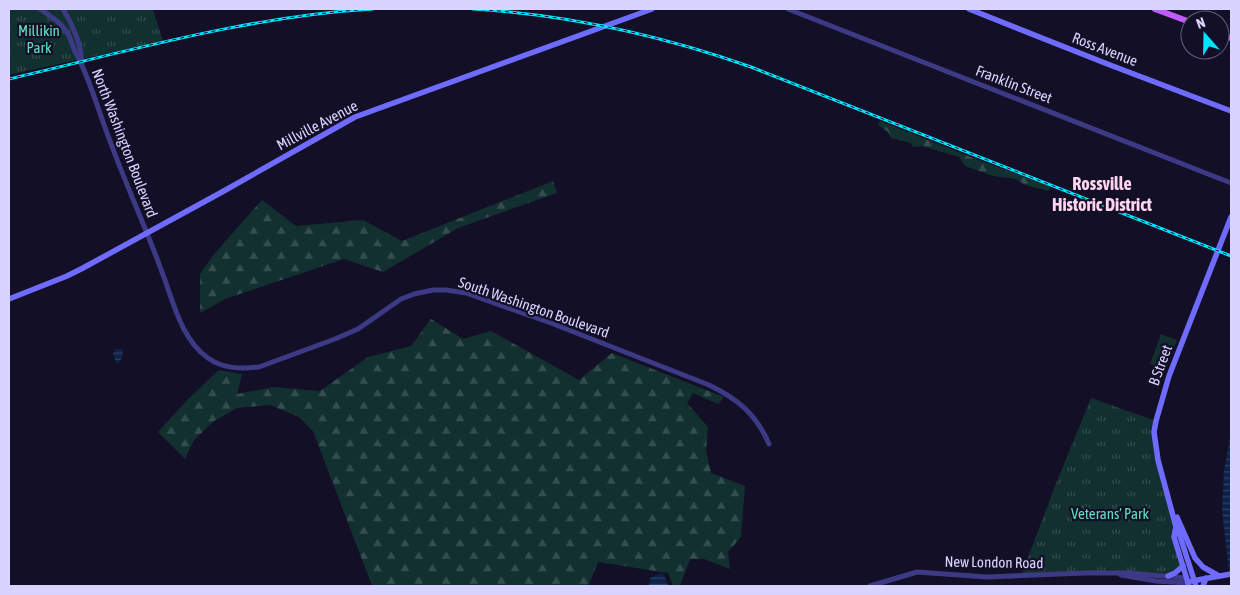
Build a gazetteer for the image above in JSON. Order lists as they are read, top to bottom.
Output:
{
  "streets": {
    "main road": ["Ross Avenue", "Millville Avenue", "B Street"],
    "street": [
      "Franklin Street",
      "North Washington Boulevard",
      "South Washington Boulevard",
      "New London Road"
    ]
  },
  "crossings": [
    ["Millville Avenue", "North Washington Boulevard"],
    ["Millville Avenue", "South Washington Boulevard"],
    ["North Washington Boulevard", "South Washington Boulevard"],
    ["B Street", "New London Road"]
  ],
  "districts": ["Rossville Historic District"],
  "parks": ["Millikin Park", "Veterans’ Park"],
  "north": "top"
}
